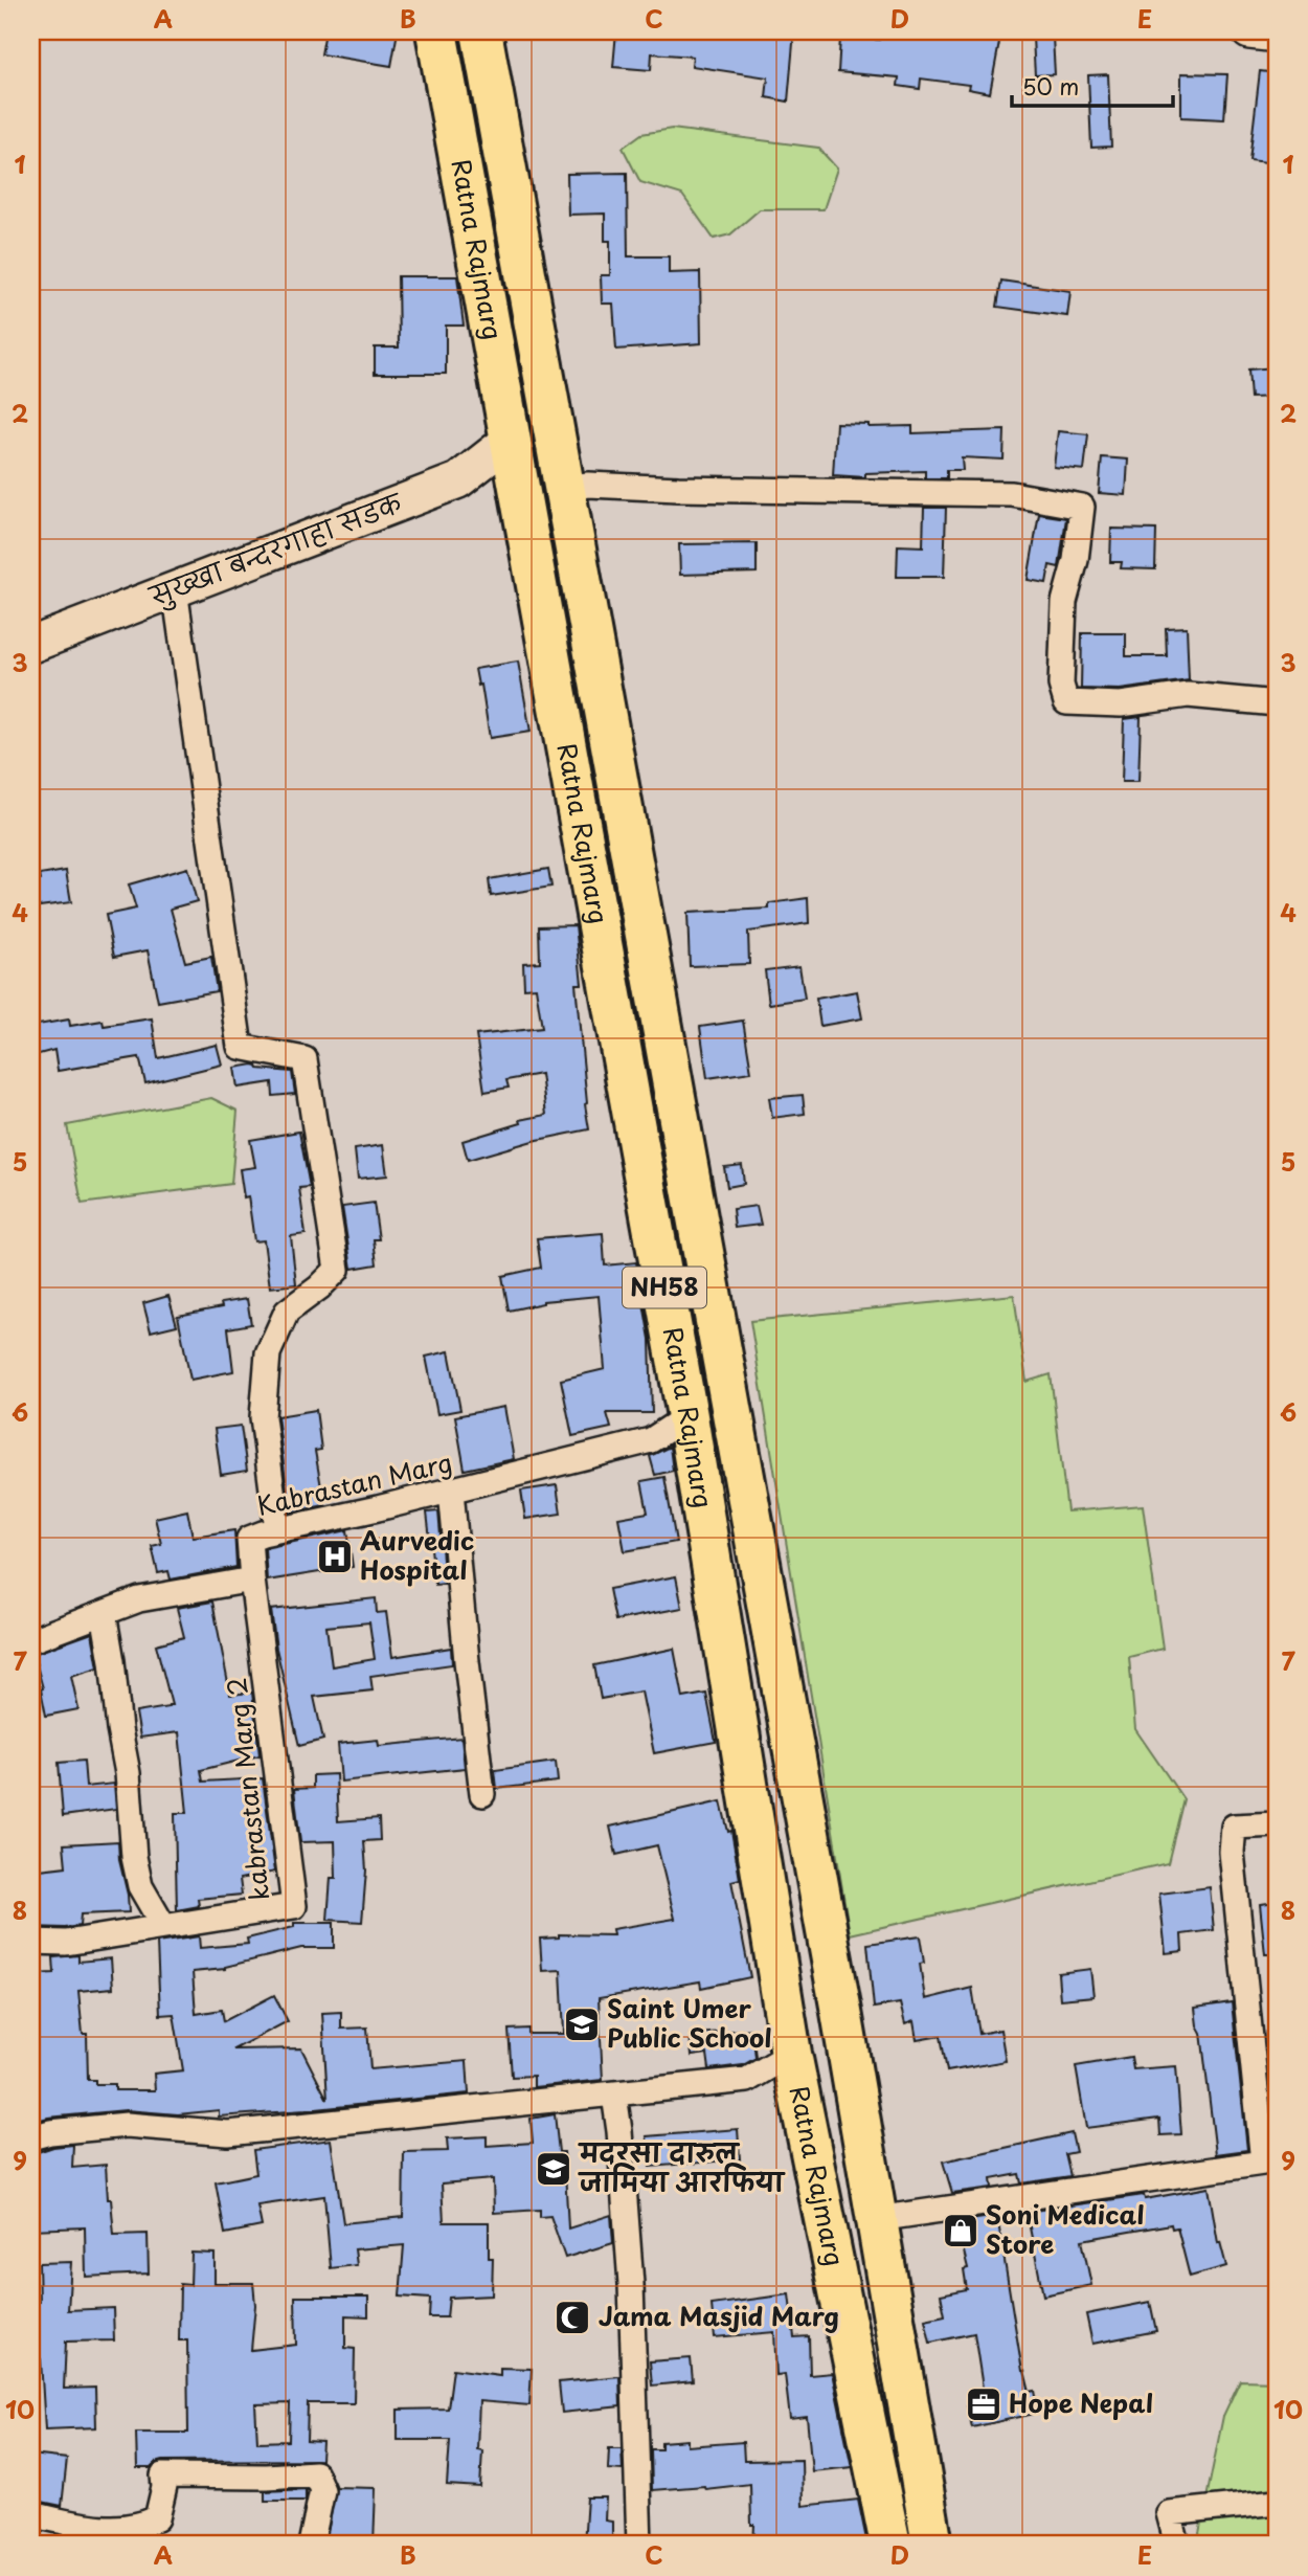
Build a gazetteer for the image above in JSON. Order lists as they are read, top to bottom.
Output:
{
  "streets": {
    "highway": ["Ratna Rajmarg", "NH58"],
    "street": ["सुख्खा बन्दरगाहा सडक", "Kabrastan Marg", "kabrastan Marg 2"]
  },
  "crossings": [
    ["Ratna Rajmarg", "सुख्खा बन्दरगाहा सडक"],
    ["Ratna Rajmarg", "Kabrastan Marg"],
    ["Kabrastan Marg", "kabrastan Marg 2"]
  ],
  "places": {
    "hospital": ["Aurvedic Hospital"],
    "school or university": ["Saint Umer Public School", "मदरसा दारुल जामिया आरफिया"],
    "shop": ["Soni Medical Store"],
    "mosque": ["Jama Masjid Marg"],
    "office": ["Hope Nepal"]
  },
  "scale_bar": "50 m",
  "grid": {
    "columns": [
      "A",
      "B",
      "C",
      "D",
      "E"
    ],
    "rows": [
      "1",
      "2",
      "3",
      "4",
      "5",
      "6",
      "7",
      "8",
      "9",
      "10"
    ]
  }
}
